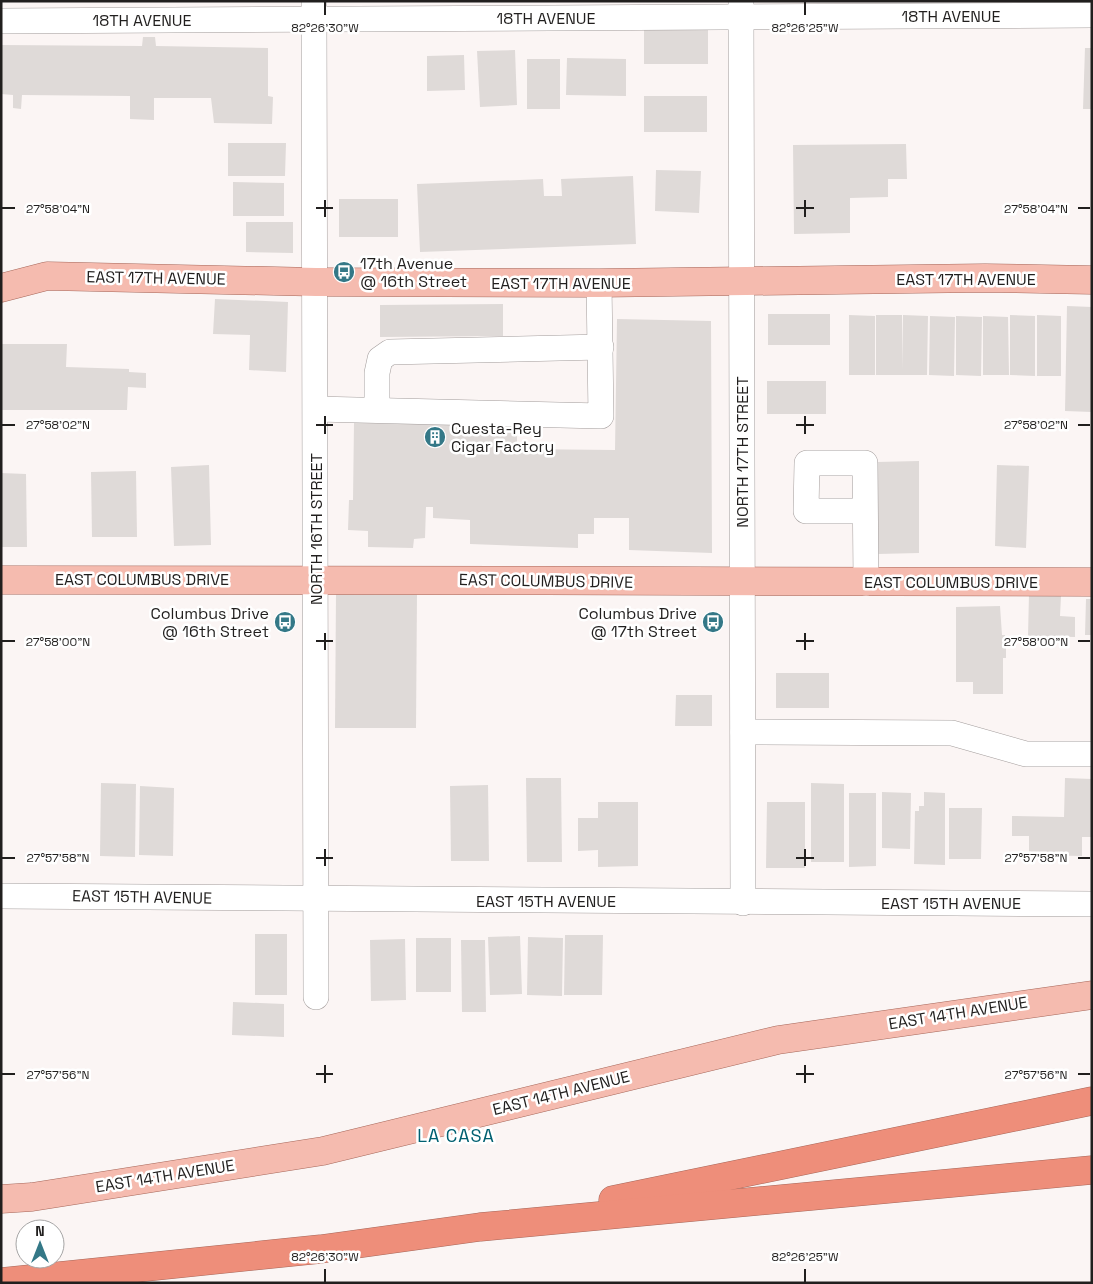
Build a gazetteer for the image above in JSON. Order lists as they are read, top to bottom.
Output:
{
  "streets": {
    "main road": ["EAST 17TH AVENUE", "EAST COLUMBUS DRIVE", "EAST 14TH AVENUE"],
    "street": [
      "18TH AVENUE",
      "NORTH 17TH STREET",
      "NORTH 16TH STREET",
      "EAST 15TH AVENUE"
    ]
  },
  "crossings": [
    ["18TH AVENUE", "NORTH 17TH STREET"],
    ["18TH AVENUE", "NORTH 16TH STREET"],
    ["EAST 17TH AVENUE", "NORTH 17TH STREET"],
    ["EAST 17TH AVENUE", "NORTH 16TH STREET"],
    ["NORTH 17TH STREET", "EAST COLUMBUS DRIVE"],
    ["NORTH 17TH STREET", "EAST 15TH AVENUE"],
    ["NORTH 16TH STREET", "EAST COLUMBUS DRIVE"],
    ["NORTH 16TH STREET", "EAST 15TH AVENUE"]
  ],
  "districts": ["LA CASA"],
  "places": {
    "bus stop": ["17th Avenue @ 16th Street", "Columbus Drive @ 16th Street", "Columbus Drive @ 17th Street"],
    "building": ["Cuesta-Rey Cigar Factory"]
  },
  "north": "top",
  "coordinates": [
    "82°26'30\"W",
    "82°26'25\"W",
    "27°58'04\"N",
    "27°58'02\"N",
    "27°58'00\"N",
    "27°57'58\"N",
    "27°57'56\"N"
  ]
}
